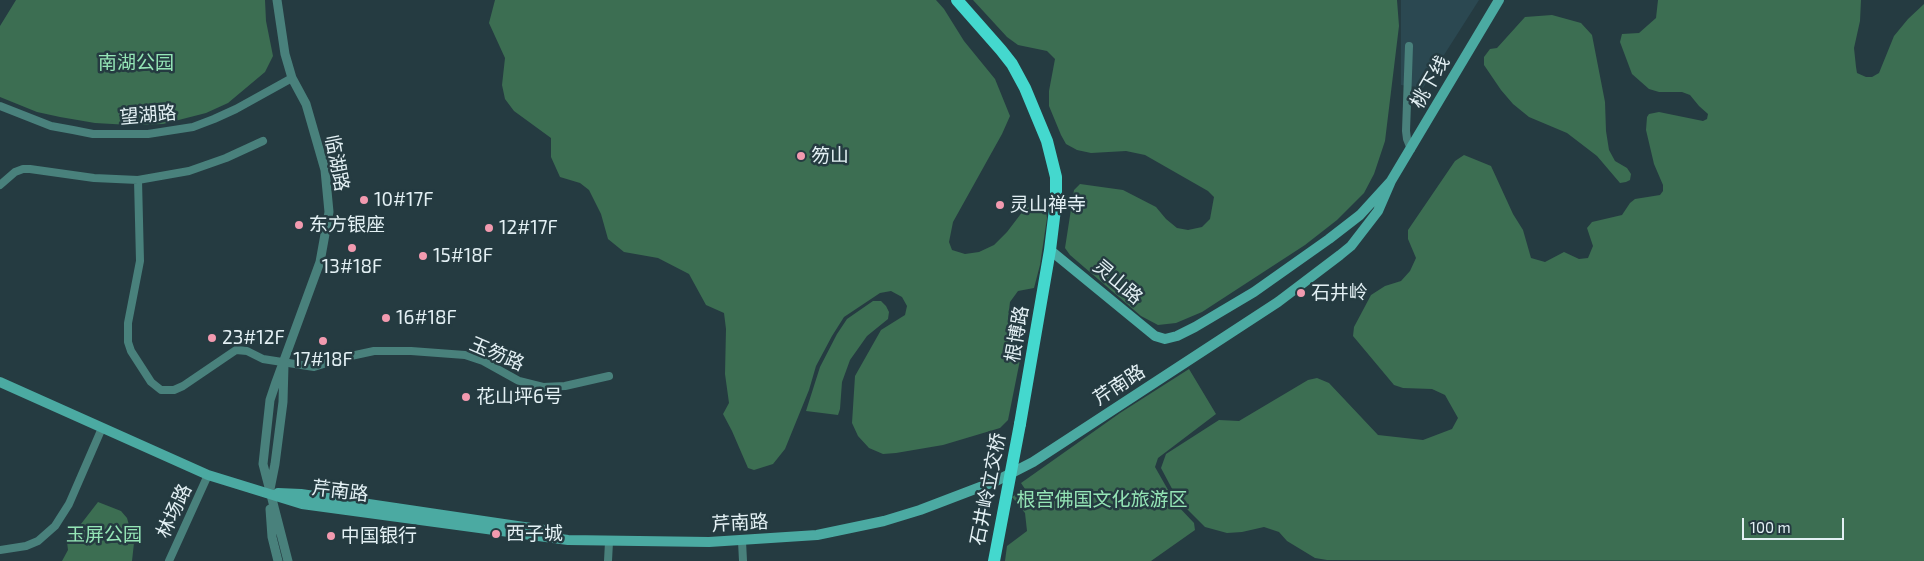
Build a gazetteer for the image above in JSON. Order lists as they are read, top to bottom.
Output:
{
  "streets": {
    "highway": ["根博路", "石井岭立交桥"],
    "main road": ["桃下线", "灵山路", "芹南路"],
    "street": [
      "望湖路",
      "临湖路",
      "玉笏路",
      "林场路"
    ]
  },
  "crossings": [
    ["桃下线", "灵山路"],
    ["桃下线", "芹南路"],
    ["望湖路", "临湖路"],
    ["临湖路", "玉笏路"],
    ["临湖路", "芹南路"],
    ["灵山路", "根博路"],
    ["灵山路", "芹南路"],
    ["根博路", "石井岭立交桥"],
    ["芹南路", "林场路"]
  ],
  "parks": ["南湖公园", "根宫佛国文化旅游区", "玉屏公园"],
  "places": [
    "笏山",
    "10#17F",
    "灵山禅寺",
    "东方银座",
    "12#17F",
    "13#18F",
    "15#18F",
    "石井岭",
    "16#18F",
    "23#12F",
    "17#18F",
    "花山坪6号",
    "西子城",
    "中国银行"
  ],
  "scale_bar": "100 m"
}
